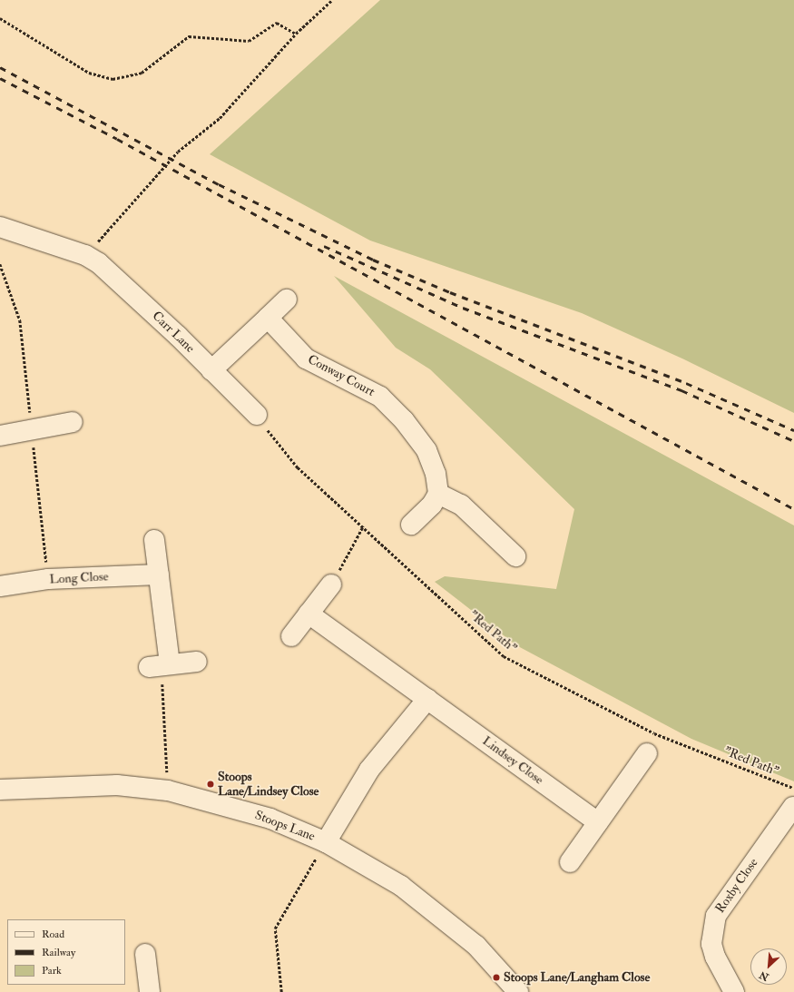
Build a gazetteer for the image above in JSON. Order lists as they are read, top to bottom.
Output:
{
  "streets": {
    "street": [
      "Carr Lane",
      "Conway Court",
      "Long Close",
      "Lindsey Close",
      "Stoops Lane",
      "Roxby Close"
    ],
    "path": ["\"Red Path\""]
  },
  "crossings": [
    ["Carr Lane", "\"Red Path\""],
    ["\"Red Path\"", "Roxby Close"]
  ],
  "places": ["Stoops Lane/Lindsey Close", "Stoops Lane/Langham Close"],
  "legend": ["Road", "Railway", "Park"],
  "north": "bottom left"
}
